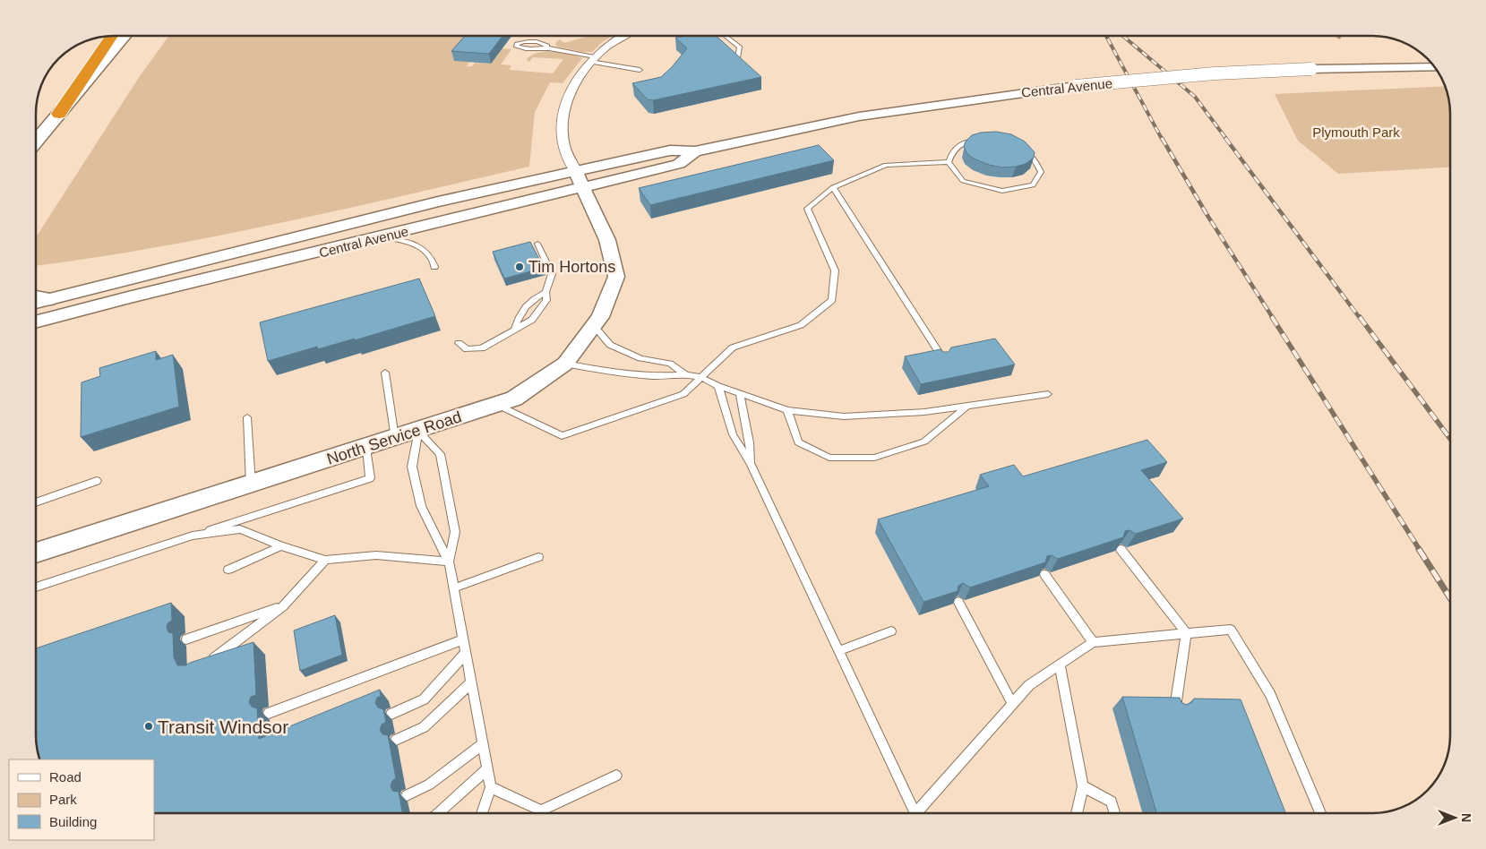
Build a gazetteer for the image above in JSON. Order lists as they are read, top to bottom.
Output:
{
  "streets": {
    "street": ["Central Avenue", "North Service Road"]
  },
  "crossings": [
    ["Central Avenue", "North Service Road"]
  ],
  "parks": ["Plymouth Park"],
  "places": ["Tim Hortons", "Transit Windsor"],
  "legend": ["Road", "Park", "Building"],
  "north": "right"
}
